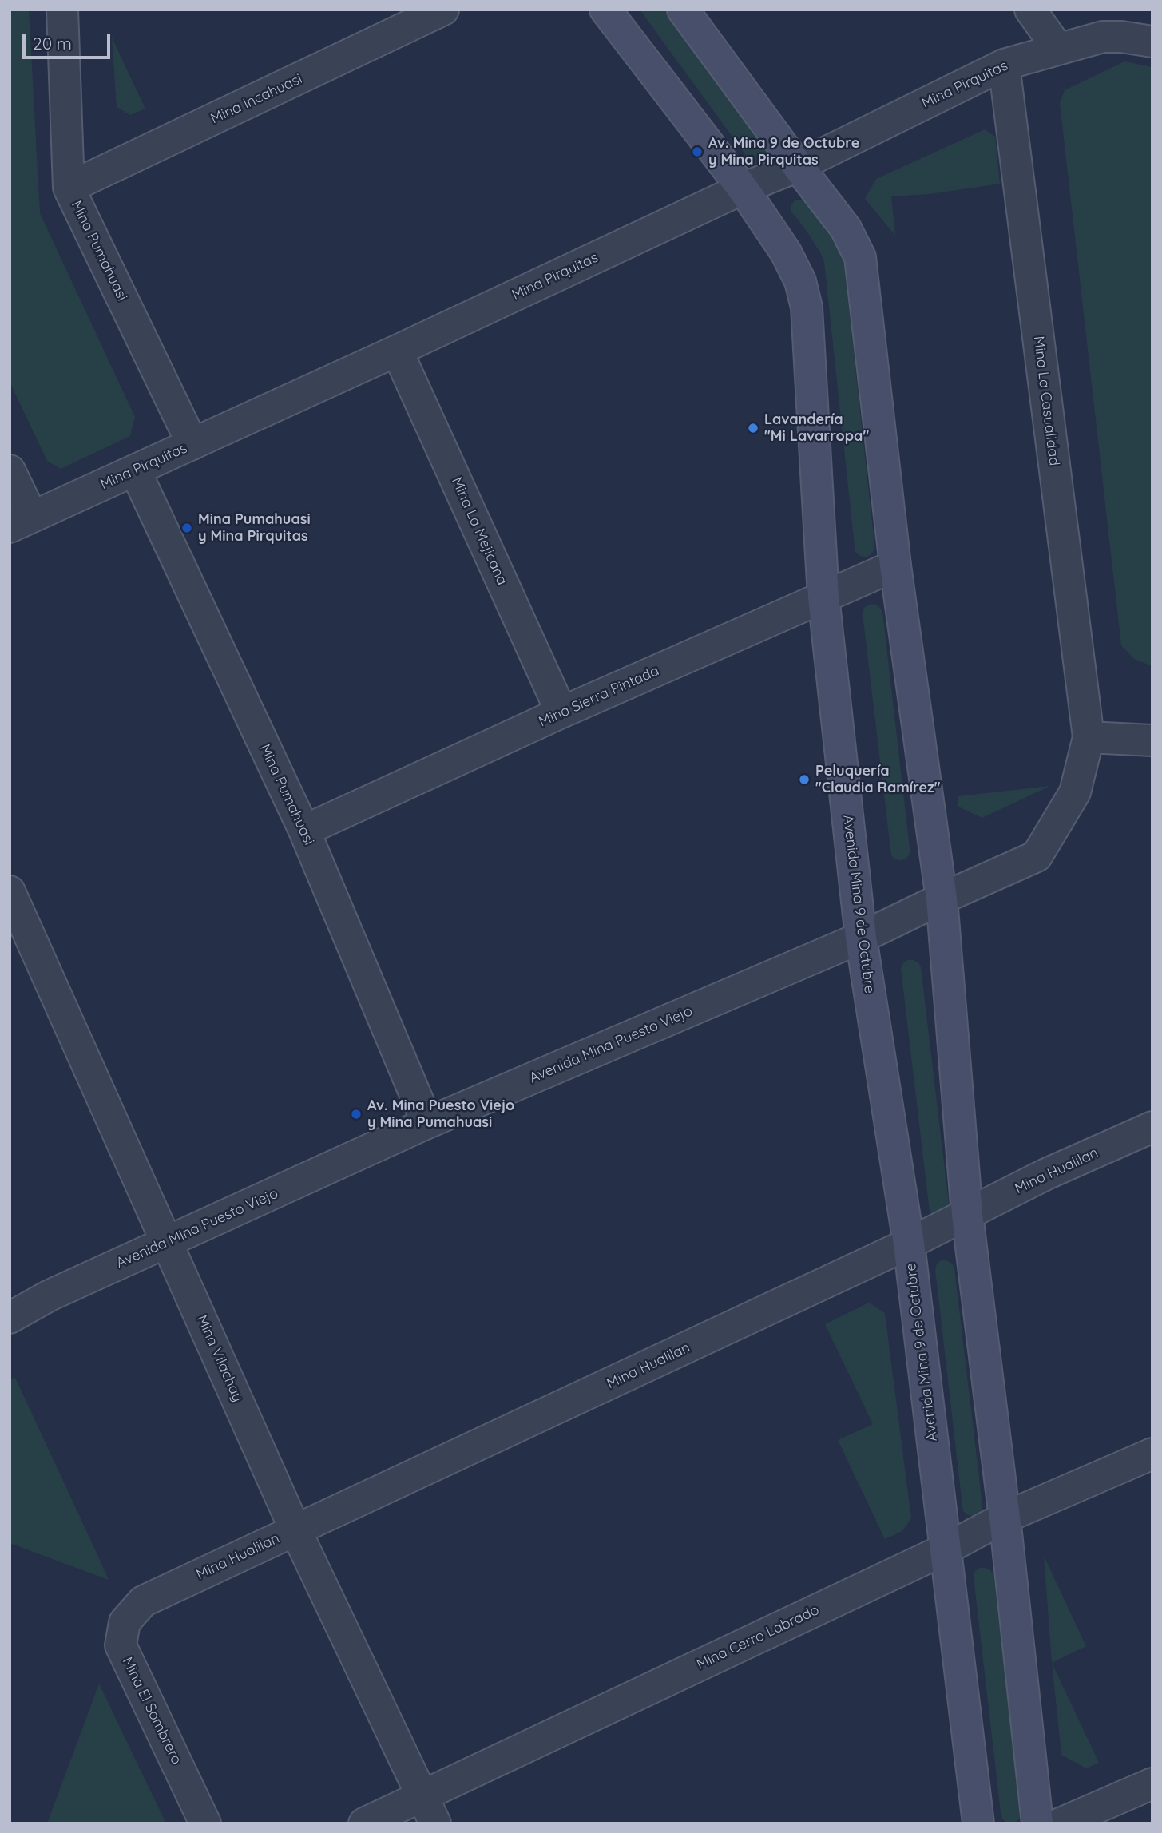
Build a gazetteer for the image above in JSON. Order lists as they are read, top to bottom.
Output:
{
  "streets": {
    "street": [
      "Mina Pirquitas",
      "Mina Incahuasi",
      "Mina Pumahuasi",
      "Mina La Casualidad",
      "Mina La Mejicana",
      "Mina Sierra Pintada",
      "Avenida Mina 9 de Octubre",
      "Avenida Mina Puesto Viejo",
      "Mina Hualilan",
      "Mina Vilachay",
      "Mina Cerro Labrado",
      "Mina El Sombrero"
    ]
  },
  "crossings": [
    ["Mina Pirquitas", "Mina Pumahuasi"],
    ["Mina Pirquitas", "Mina La Casualidad"],
    ["Mina Pirquitas", "Mina La Mejicana"],
    ["Mina Pirquitas", "Avenida Mina 9 de Octubre"],
    ["Mina Incahuasi", "Mina Pumahuasi"],
    ["Mina Pumahuasi", "Mina Sierra Pintada"],
    ["Mina Pumahuasi", "Avenida Mina Puesto Viejo"],
    ["Mina La Casualidad", "Avenida Mina Puesto Viejo"],
    ["Mina La Mejicana", "Mina Sierra Pintada"],
    ["Mina Sierra Pintada", "Avenida Mina 9 de Octubre"],
    ["Avenida Mina 9 de Octubre", "Avenida Mina Puesto Viejo"],
    ["Avenida Mina 9 de Octubre", "Mina Hualilan"],
    ["Avenida Mina 9 de Octubre", "Mina Cerro Labrado"],
    ["Avenida Mina Puesto Viejo", "Mina Vilachay"],
    ["Mina Hualilan", "Mina Vilachay"],
    ["Mina Hualilan", "Mina El Sombrero"],
    ["Mina Vilachay", "Mina Cerro Labrado"]
  ],
  "places": [
    "Av. Mina 9 de Octubre y Mina Pirquitas",
    "Lavandería \"Mi Lavarropa\"",
    "Mina Pumahuasi y Mina Pirquitas",
    "Peluquería \"Claudia Ramírez\"",
    "Av. Mina Puesto Viejo y Mina Pumahuasi"
  ],
  "scale_bar": "20 m"
}
